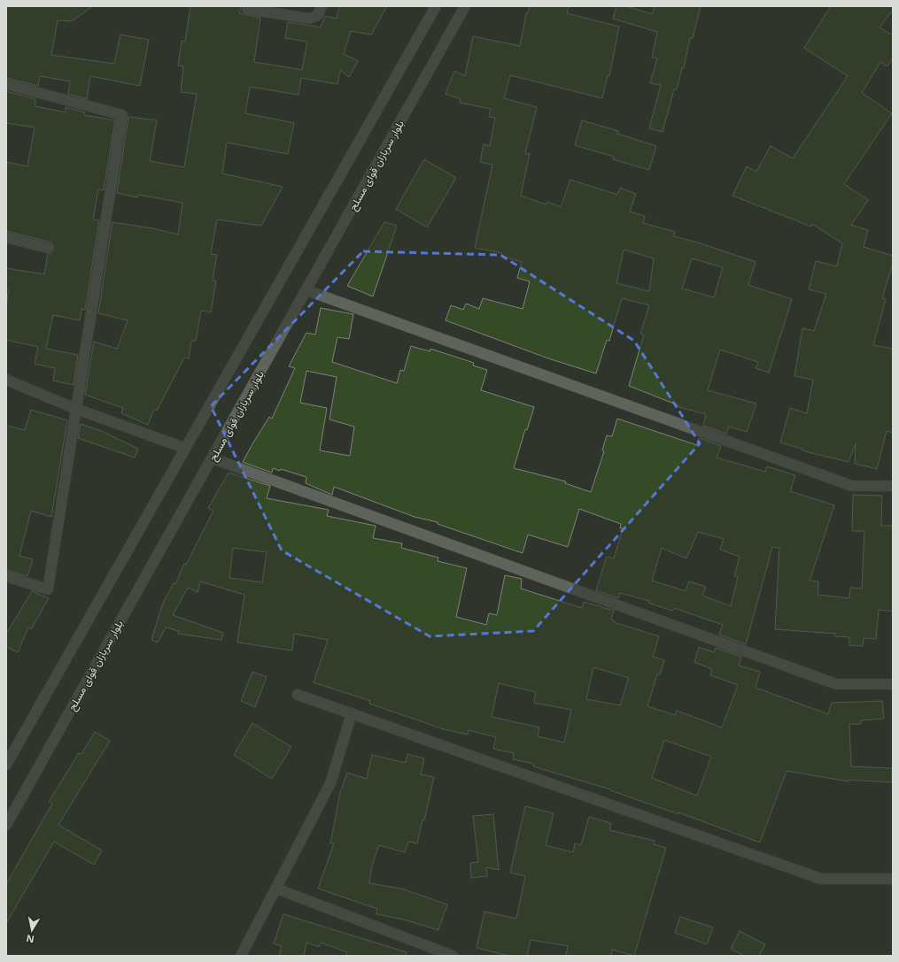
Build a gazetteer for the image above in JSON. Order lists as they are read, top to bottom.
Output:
{
  "streets": {
    "street": ["بلوار سربازان قوای مسلح"]
  },
  "north": "bottom"
}
